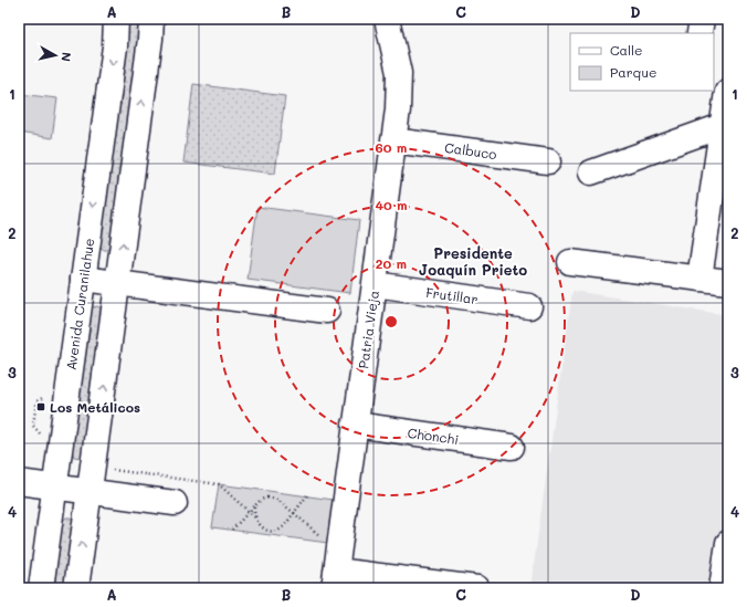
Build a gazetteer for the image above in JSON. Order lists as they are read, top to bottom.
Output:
{
  "streets": {
    "street": [
      "Calbuco",
      "Frutillar",
      "Avenida Curanilahue",
      "Patria Vieja",
      "Chonchi"
    ]
  },
  "crossings": [
    ["Calbuco", "Patria Vieja"],
    ["Frutillar", "Patria Vieja"],
    ["Patria Vieja", "Chonchi"]
  ],
  "districts": ["Presidente Joaquín Prieto"],
  "places": {
    "transit": ["Los Metálicos"]
  },
  "legend": ["Calle", "Parque"],
  "north": "right",
  "grid": {
    "columns": [
      "A",
      "B",
      "C",
      "D"
    ],
    "rows": [
      "1",
      "2",
      "3",
      "4"
    ]
  },
  "rings": ["60 m", "40 m", "20 m"]
}
